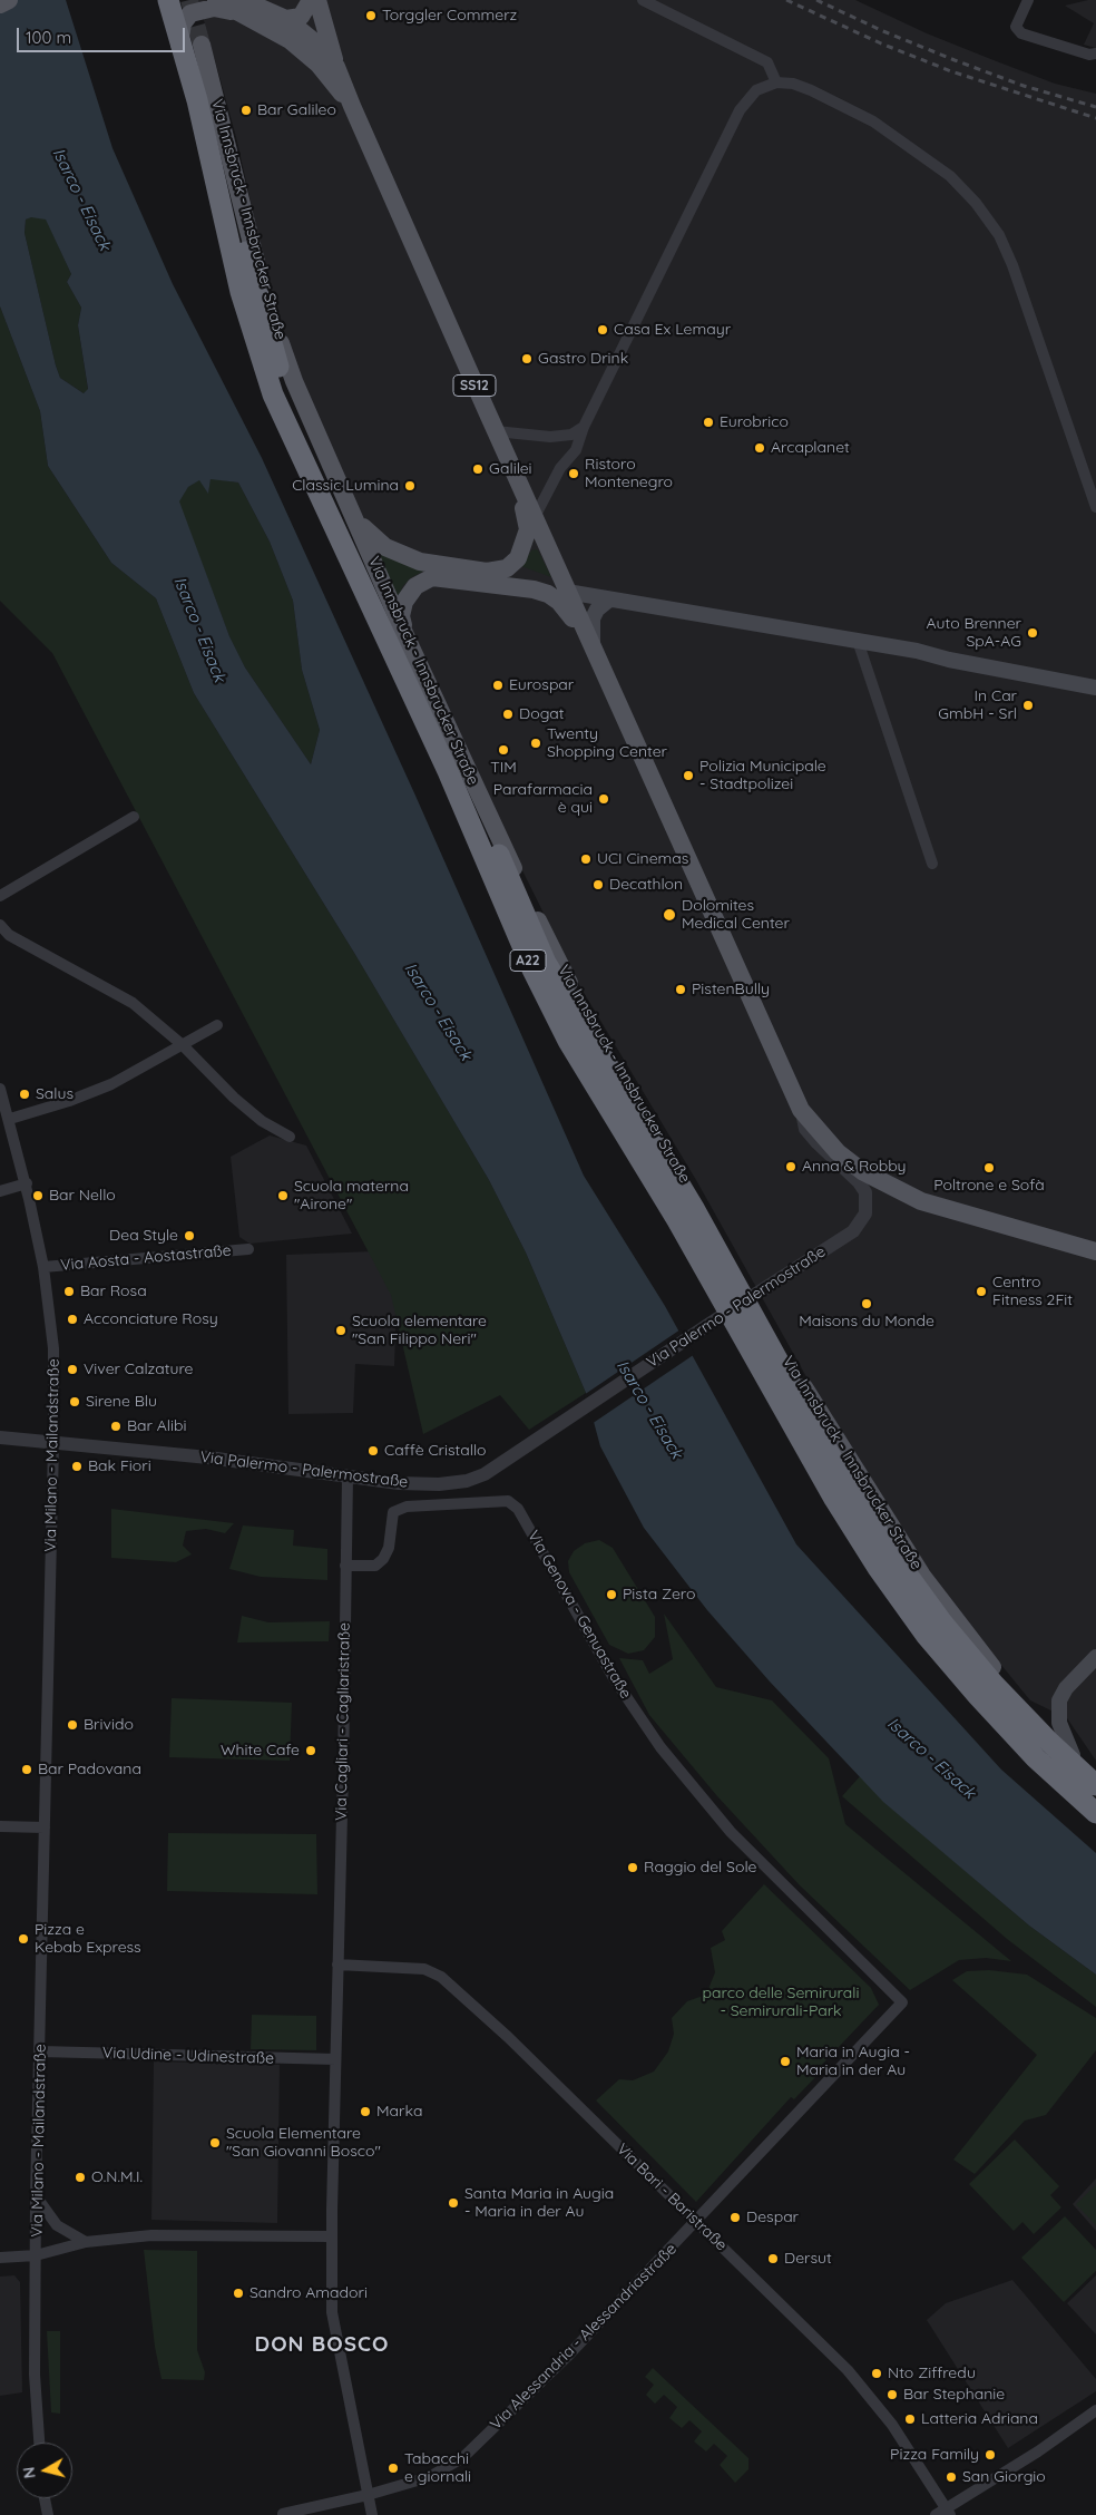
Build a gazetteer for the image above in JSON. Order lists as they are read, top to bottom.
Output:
{
  "streets": {
    "highway": ["A22"],
    "main road": ["Via Innsbruck - Innsbrucker Straße", "SS12"],
    "street": [
      "Via Aosta - Aostastraße",
      "Via Palermo - Palermostraße",
      "Via Milano - Mailandstraße",
      "Via Genova - Genuastraße",
      "Via Cagliari - Cagliaristraße",
      "Via Udine - Udinestraße",
      "Via Bari - Baristraße",
      "Via Alessandria - Alessandriastraße"
    ]
  },
  "crossings": [
    ["SS12", "Via Palermo - Palermostraße"],
    ["Via Aosta - Aostastraße", "Via Milano - Mailandstraße"],
    ["Via Palermo - Palermostraße", "Via Milano - Mailandstraße"],
    ["Via Palermo - Palermostraße", "Via Cagliari - Cagliaristraße"],
    ["Via Milano - Mailandstraße", "Via Udine - Udinestraße"],
    ["Via Genova - Genuastraße", "Via Cagliari - Cagliaristraße"],
    ["Via Genova - Genuastraße", "Via Alessandria - Alessandriastraße"],
    ["Via Cagliari - Cagliaristraße", "Via Udine - Udinestraße"],
    ["Via Cagliari - Cagliaristraße", "Via Bari - Baristraße"],
    ["Via Cagliari - Cagliaristraße", "Via Alessandria - Alessandriastraße"],
    ["Via Bari - Baristraße", "Via Alessandria - Alessandriastraße"]
  ],
  "districts": ["DON BOSCO"],
  "water": ["Isarco - Eisack"],
  "parks": ["parco delle Semirurali - Semirurali-Park"],
  "places": [
    "Torggler Commerz",
    "Bar Galileo",
    "Casa Ex Lemayr",
    "Gastro Drink",
    "Eurobrico",
    "Arcaplanet",
    "Galilei",
    "Ristoro Montenegro",
    "Classic Lumina",
    "Auto Brenner SpA-AG",
    "Eurospar",
    "In Car GmbH - Srl",
    "Dogat",
    "Twenty Shopping Center",
    "TIM",
    "Polizia Municipale - Stadtpolizei",
    "Parafarmacia è qui",
    "UCI Cinemas",
    "Decathlon",
    "Dolomites Medical Center",
    "PistenBully",
    "Salus",
    "Anna & Robby",
    "Poltrone e Sofà",
    "Bar Nello",
    "Scuola materna \"Airone\"",
    "Dea Style",
    "Bar Rosa",
    "Centro Fitness 2Fit",
    "Maisons du Monde",
    "Acconciature Rosy",
    "Scuola elementare \"San Filippo Neri\"",
    "Viver Calzature",
    "Sirene Blu",
    "Bar Alibi",
    "Caffè Cristallo",
    "Bak Fiori",
    "Pista Zero",
    "Brivido",
    "White Cafe",
    "Bar Padovana",
    "Raggio del Sole",
    "Pizza e Kebab Express",
    "Maria in Augia - Maria in der Au",
    "Marka",
    "Scuola Elementare \"San Giovanni Bosco\"",
    "O.N.M.I.",
    "Santa Maria in Augia - Maria in der Au",
    "Despar",
    "Dersut",
    "Sandro Amadori",
    "Nto Ziffredu",
    "Bar Stephanie",
    "Latteria Adriana",
    "Pizza Family",
    "Tabacchi e giornali",
    "San Giorgio"
  ],
  "scale_bar": "100 m",
  "north": "left"
}
